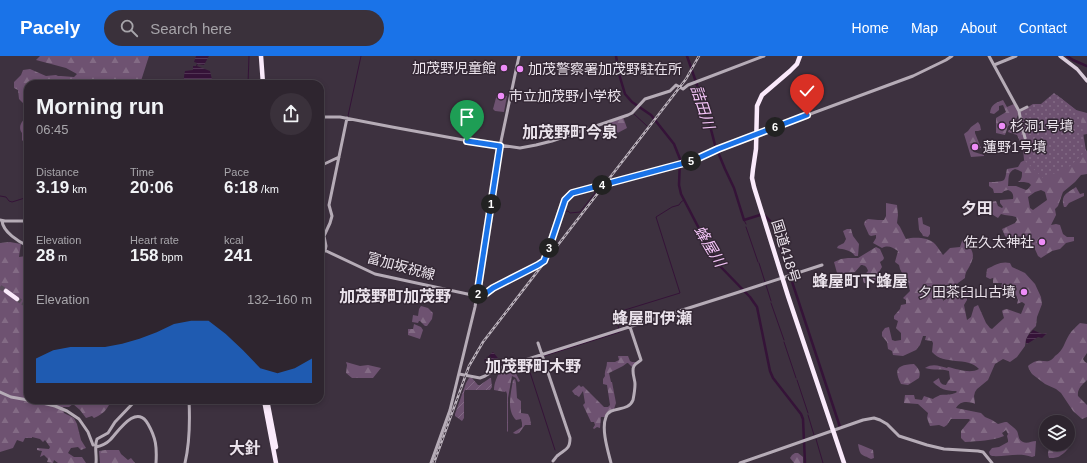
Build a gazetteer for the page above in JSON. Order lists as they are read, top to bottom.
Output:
{
  "streets": {
    "highway": ["国道418号"],
    "street": ["富加坂祝線"]
  },
  "districts": [
    "加茂野町今泉",
    "夕田",
    "蜂屋町下蜂屋",
    "加茂野町加茂野",
    "蜂屋町伊瀬",
    "加茂野町木野",
    "大針"
  ],
  "water": ["詰田川", "蜂屋川"],
  "places": [
    "加茂野児童館",
    "加茂警察署加茂野駐在所",
    "市立加茂野小学校",
    "杉洞1号墳",
    "蓮野1号墳",
    "佐久太神社",
    "夕田茶臼山古墳"
  ],
  "page": {
    "header": "Pacely",
    "search": "Search here",
    "nav": [
      "Home",
      "Map",
      "About",
      "Contact"
    ],
    "heading": ["Morning run", "06:45"],
    "pins": [
      "6",
      "5",
      "4",
      "1",
      "3",
      "2"
    ],
    "stats": [
      ["Distance", "3.19 km"],
      ["Time", "20:06"],
      ["Pace", "6:18 /km"],
      ["Elevation", "28 m"],
      ["Heart rate", "158 bpm"],
      ["kcal", "241"]
    ],
    "chart": ["Elevation", "132–160 m"]
  }
}
